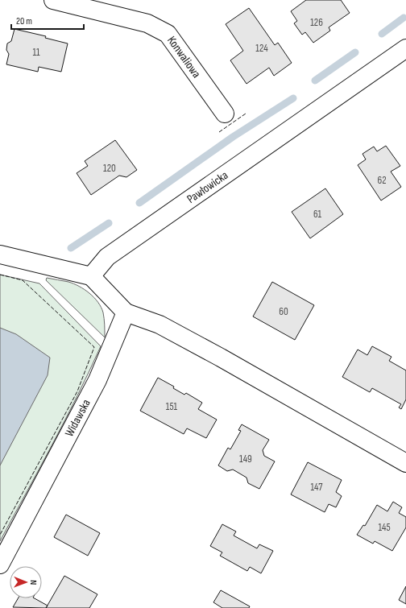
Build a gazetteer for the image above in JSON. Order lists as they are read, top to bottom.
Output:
{
  "streets": {
    "street": ["Konwaliowa", "Pawłowicka", "Widawska"]
  },
  "house_numbers": [
    "126",
    "124",
    "11",
    "120",
    "62",
    "61",
    "60",
    "151",
    "149",
    "147",
    "145"
  ],
  "scale_bar": "20 m",
  "north": "right"
}
